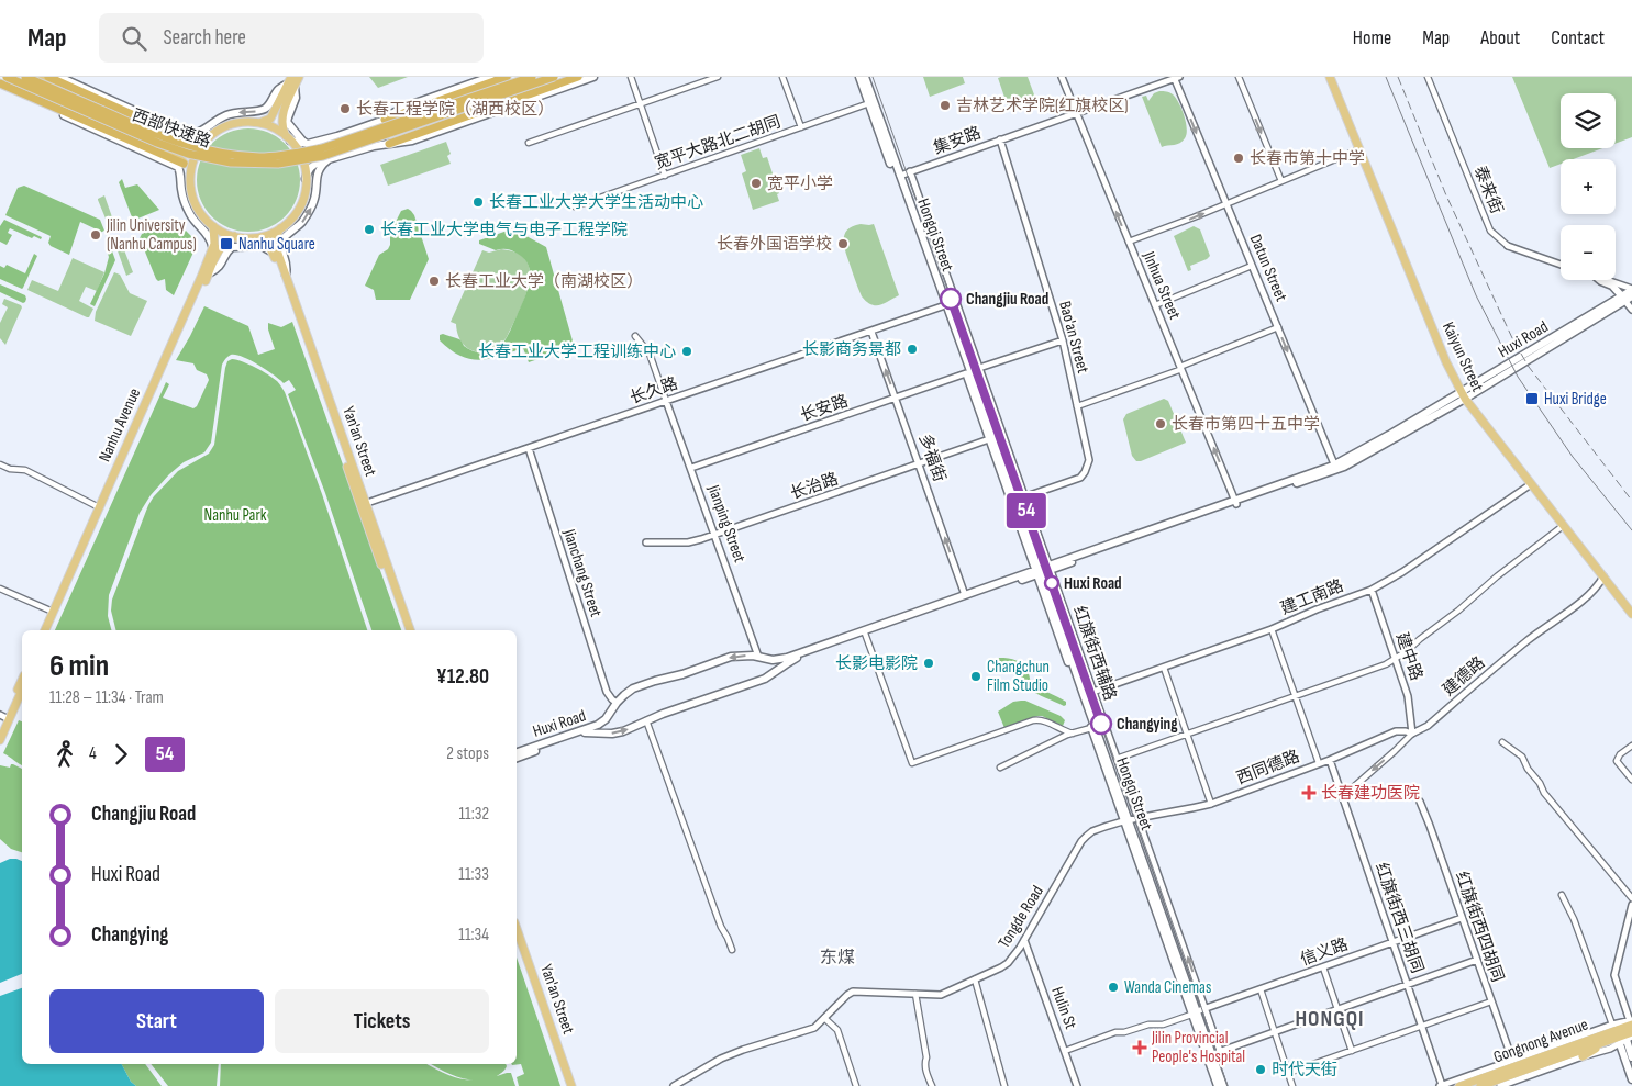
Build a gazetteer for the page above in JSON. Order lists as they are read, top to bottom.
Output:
{
  "streets": {
    "highway": ["西部快速路"],
    "main road": [
      "Hongqi Street",
      "Huxi Road",
      "Kaiyun Street",
      "Nanhu Avenue",
      "Yan'an Street",
      "Gongnong Avenue"
    ],
    "street": [
      "集安路",
      "宽平大路北二胡同",
      "泰来街",
      "Datun Street",
      "JInhua Street",
      "Bao'an Street",
      "长久路",
      "长安路",
      "多福街",
      "长治路",
      "Jianping Street",
      "Jianchang Street",
      "建工南路",
      "红旗街西辅路",
      "建中路",
      "建德路",
      "西同德路",
      "Tongde Road",
      "红旗街西三胡同",
      "红旗街西四胡同",
      "信义路",
      "Hulin St"
    ]
  },
  "crossings": [
    ["集安路", "Hongqi Street"],
    ["集安路", "Datun Street"],
    ["集安路", "JInhua Street"],
    ["集安路", "Bao'an Street"],
    ["集安路", "红旗街西辅路"],
    ["宽平大路北二胡同", "Hongqi Street"],
    ["Hongqi Street", "Bao'an Street"],
    ["Hongqi Street", "Huxi Road"],
    ["Hongqi Street", "长久路"],
    ["Hongqi Street", "长安路"],
    ["Hongqi Street", "长治路"],
    ["Hongqi Street", "建工南路"],
    ["Hongqi Street", "红旗街西辅路"],
    ["Hongqi Street", "西同德路"],
    ["Hongqi Street", "Tongde Road"],
    ["Hongqi Street", "信义路"],
    ["Datun Street", "Huxi Road"],
    ["JInhua Street", "Huxi Road"],
    ["Bao'an Street", "长安路"],
    ["Bao'an Street", "红旗街西辅路"],
    ["Huxi Road", "Kaiyun Street"],
    ["Huxi Road", "多福街"],
    ["Huxi Road", "Jianping Street"],
    ["Huxi Road", "Jianchang Street"],
    ["Huxi Road", "红旗街西辅路"],
    ["Kaiyun Street", "建工南路"],
    ["Kaiyun Street", "建德路"],
    ["长久路", "Yan'an Street"],
    ["长久路", "多福街"],
    ["长久路", "Jianping Street"],
    ["长久路", "Jianchang Street"],
    ["长久路", "红旗街西辅路"],
    ["长安路", "多福街"],
    ["长安路", "Jianping Street"],
    ["长安路", "红旗街西辅路"],
    ["Nanhu Avenue", "Yan'an Street"],
    ["多福街", "长治路"],
    ["长治路", "Jianping Street"],
    ["建工南路", "红旗街西辅路"],
    ["建工南路", "建中路"],
    ["红旗街西辅路", "西同德路"],
    ["红旗街西辅路", "信义路"],
    ["建中路", "建德路"],
    ["建中路", "西同德路"],
    ["建德路", "西同德路"],
    ["建德路", "红旗街西三胡同"],
    ["西同德路", "Tongde Road"],
    ["西同德路", "红旗街西三胡同"],
    ["Tongde Road", "Hulin St"],
    ["红旗街西三胡同", "信义路"],
    ["红旗街西四胡同", "信义路"],
    ["信义路", "Hulin St"]
  ],
  "one_way": ["Datun Street", "JInhua Street", "多福街"],
  "districts": ["东煤", "HONGQI"],
  "parks": ["Nanhu Park"],
  "places": {
    "other": [
      "吉林艺术学院(红旗校区)",
      "长春工程学院（湖西校区）",
      "长春市第十中学",
      "宽平小学",
      "长春工业大学大学生活动中心",
      "长春工业大学电气与电子工程学院",
      "Jilin University (Nanhu Campus)",
      "长春外国语学校",
      "长春工业大学（南湖校区）",
      "Changjiu Road",
      "长影商务景都",
      "长春工业大学工程训练中心",
      "长春市第四十五中学",
      "Huxi Road",
      "长影电影院",
      "Changchun Film Studio",
      "Changying",
      "Wanda Cinemas",
      "时代天街"
    ],
    "transit": ["Nanhu Square", "Huxi Bridge"],
    "health": ["长春建功医院", "Jilin Provincial People's Hospital"]
  },
  "lines": ["tram line 54"],
  "page": {
    "header": "Map",
    "search": "Search here",
    "nav": [
      "Home",
      "Map",
      "About",
      "Contact"
    ],
    "on_map": "54",
    "map_buttons": ["+", "−"],
    "heading": ["6 min", "11:28 – 11:34 · Tram", "¥12.80"],
    "legs": ["4", "54", "2 stops"],
    "list": [
      {
        "name": "Changjiu Road",
        "value": "11:32"
      },
      {
        "name": "Huxi Road",
        "value": "11:33"
      },
      {
        "name": "Changying",
        "value": "11:34"
      }
    ],
    "buttons": ["Start", "Tickets"]
  }
}
